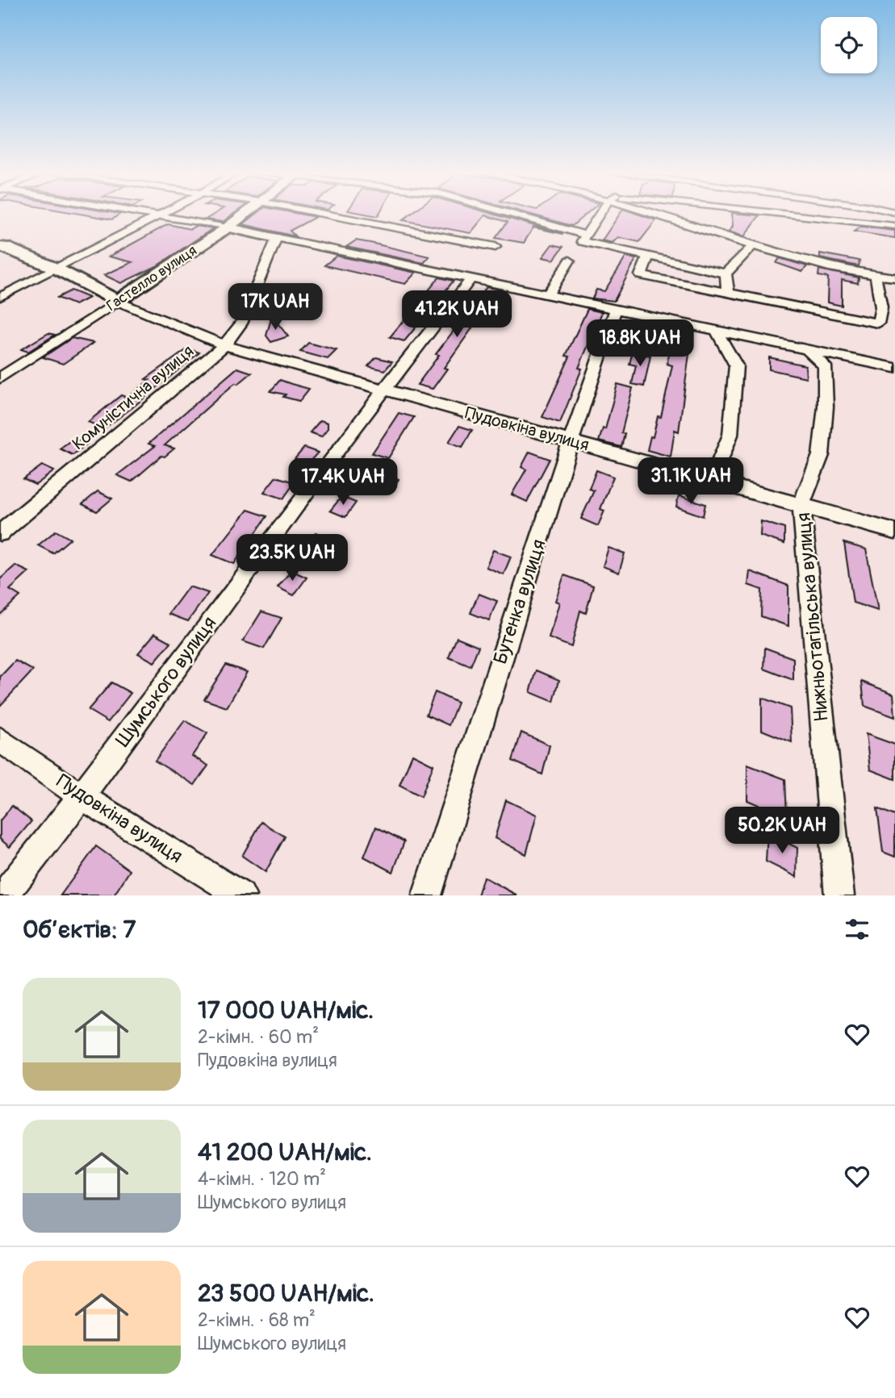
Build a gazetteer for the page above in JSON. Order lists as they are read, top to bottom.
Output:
{
  "streets": {
    "street": [
      "Гастелло вулиця",
      "Комуністична вулиця",
      "Пудовкіна вулиця",
      "Бутенка вулиця",
      "Нижньотагільська вулиця",
      "Шумського вулиця"
    ]
  },
  "crossings": [
    ["Гастелло вулиця", "Пудовкіна вулиця"],
    ["Комуністична вулиця", "Пудовкіна вулиця"],
    ["Пудовкіна вулиця", "Бутенка вулиця"],
    ["Пудовкіна вулиця", "Нижньотагільська вулиця"],
    ["Пудовкіна вулиця", "Шумського вулиця"]
  ],
  "page": {
    "price": [
      "17K UAH",
      "41.2K UAH",
      "18.8K UAH",
      "31.1K UAH",
      "17.4K UAH",
      "23.5K UAH",
      "50.2K UAH"
    ],
    "heading": "Об’єктів: 7",
    "list": [
      {
        "name": "17 000 UAH/міс.",
        "note": "2-кімн. · 60 m² · Пудовкіна вулиця"
      },
      {
        "name": "41 200 UAH/міс.",
        "note": "4-кімн. · 120 m² · Шумського вулиця"
      },
      {
        "name": "23 500 UAH/міс.",
        "note": "2-кімн. · 68 m² · Шумського вулиця"
      }
    ]
  }
}
